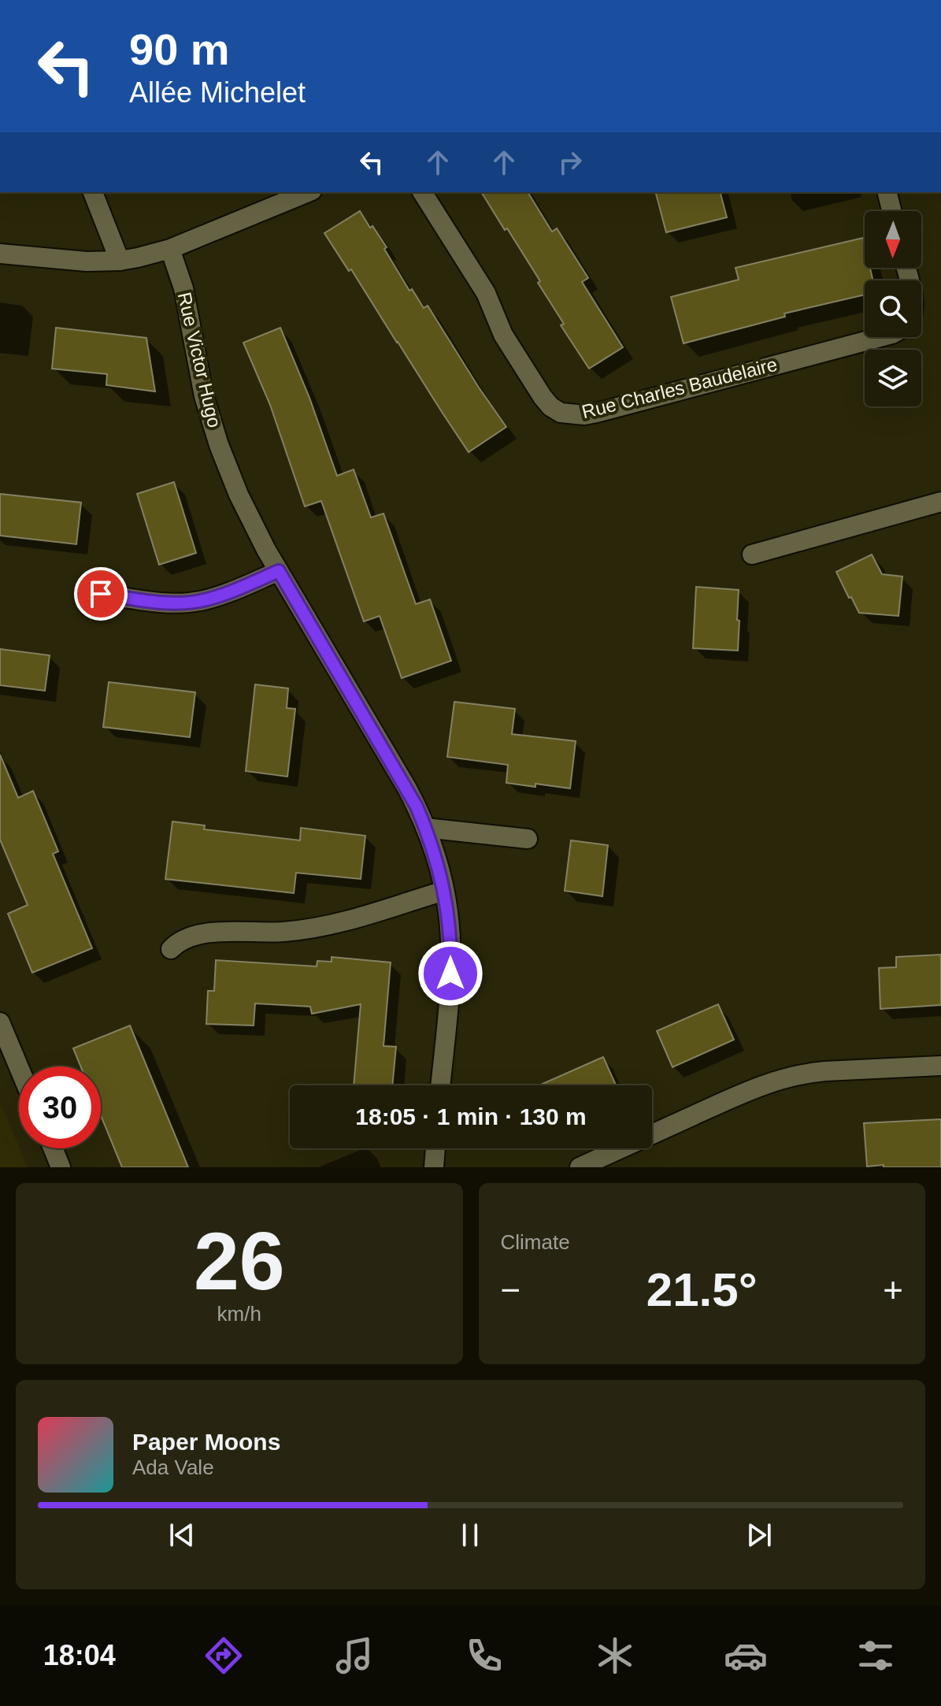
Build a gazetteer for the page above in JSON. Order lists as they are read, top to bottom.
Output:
{
  "streets": {
    "street": ["Rue Victor Hugo", "Rue Charles Baudelaire"]
  },
  "north": "bottom",
  "page": {
    "turn": ["90 m", "Allée Michelet"],
    "limit": "30",
    "trip": "18:05 · 1 min · 130 m",
    "tile": [
      ["26", "km/h"],
      "Climate"
    ],
    "heat": ["−", "21.5°", "+"],
    "song": ["Paper Moons", "Ada Vale"],
    "tabs": "18:04"
  }
}
